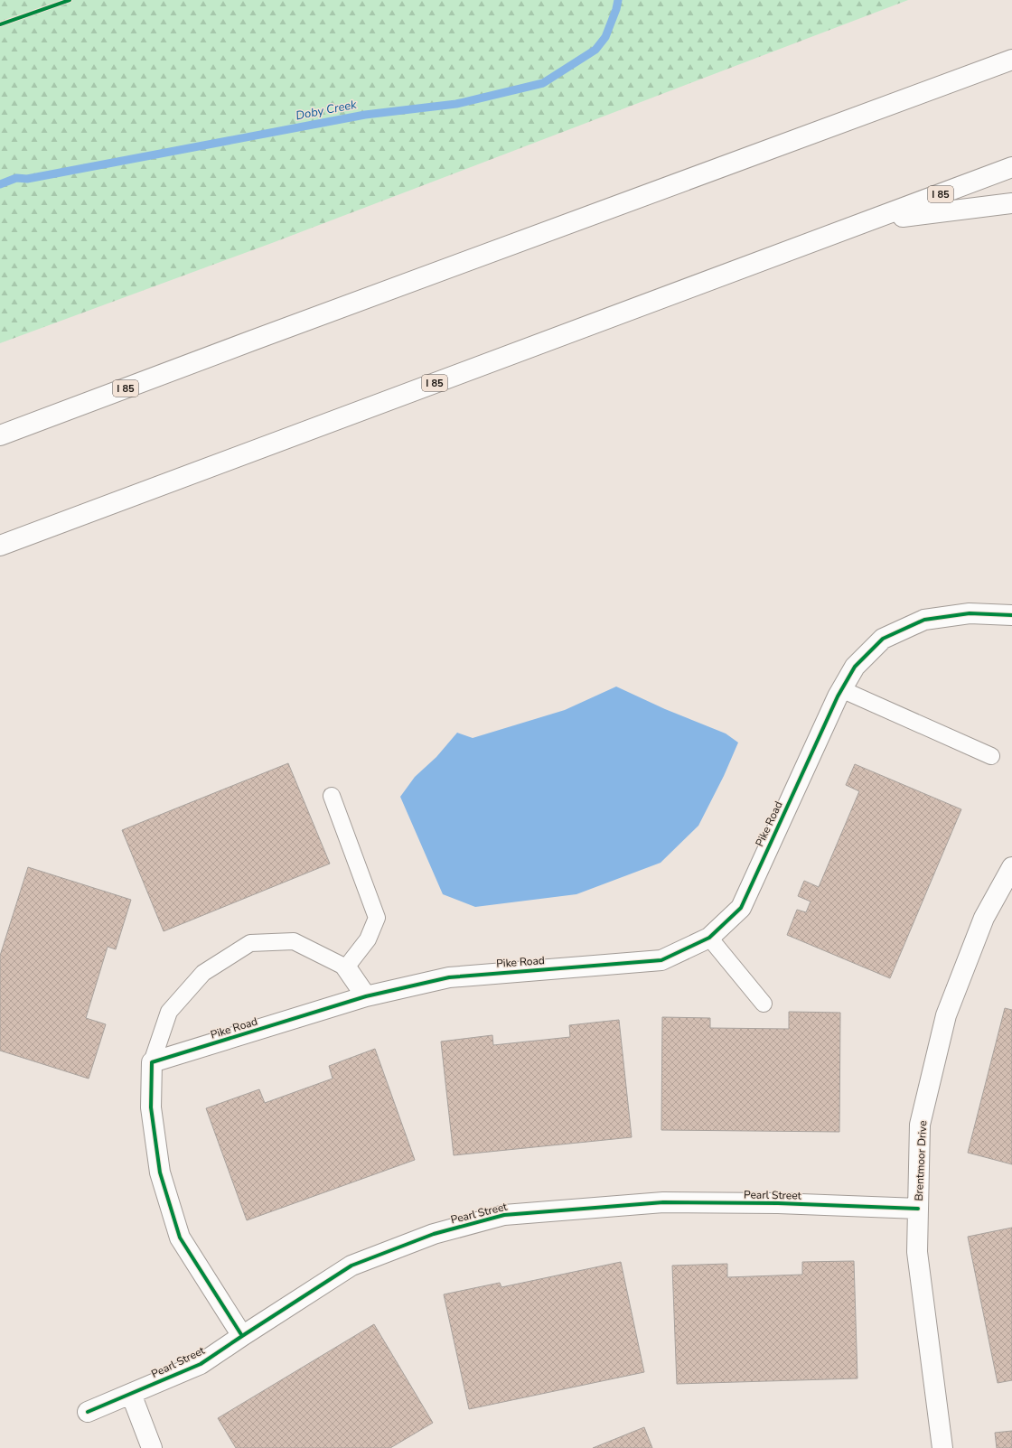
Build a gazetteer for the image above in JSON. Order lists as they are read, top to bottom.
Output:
{
  "streets": {
    "main road": [
      "I 85",
      "Pike Road",
      "Brentmoor Drive",
      "Pearl Street"
    ]
  },
  "crossings": [
    ["Brentmoor Drive", "Pearl Street"]
  ],
  "water": ["Doby Creek"]
}
